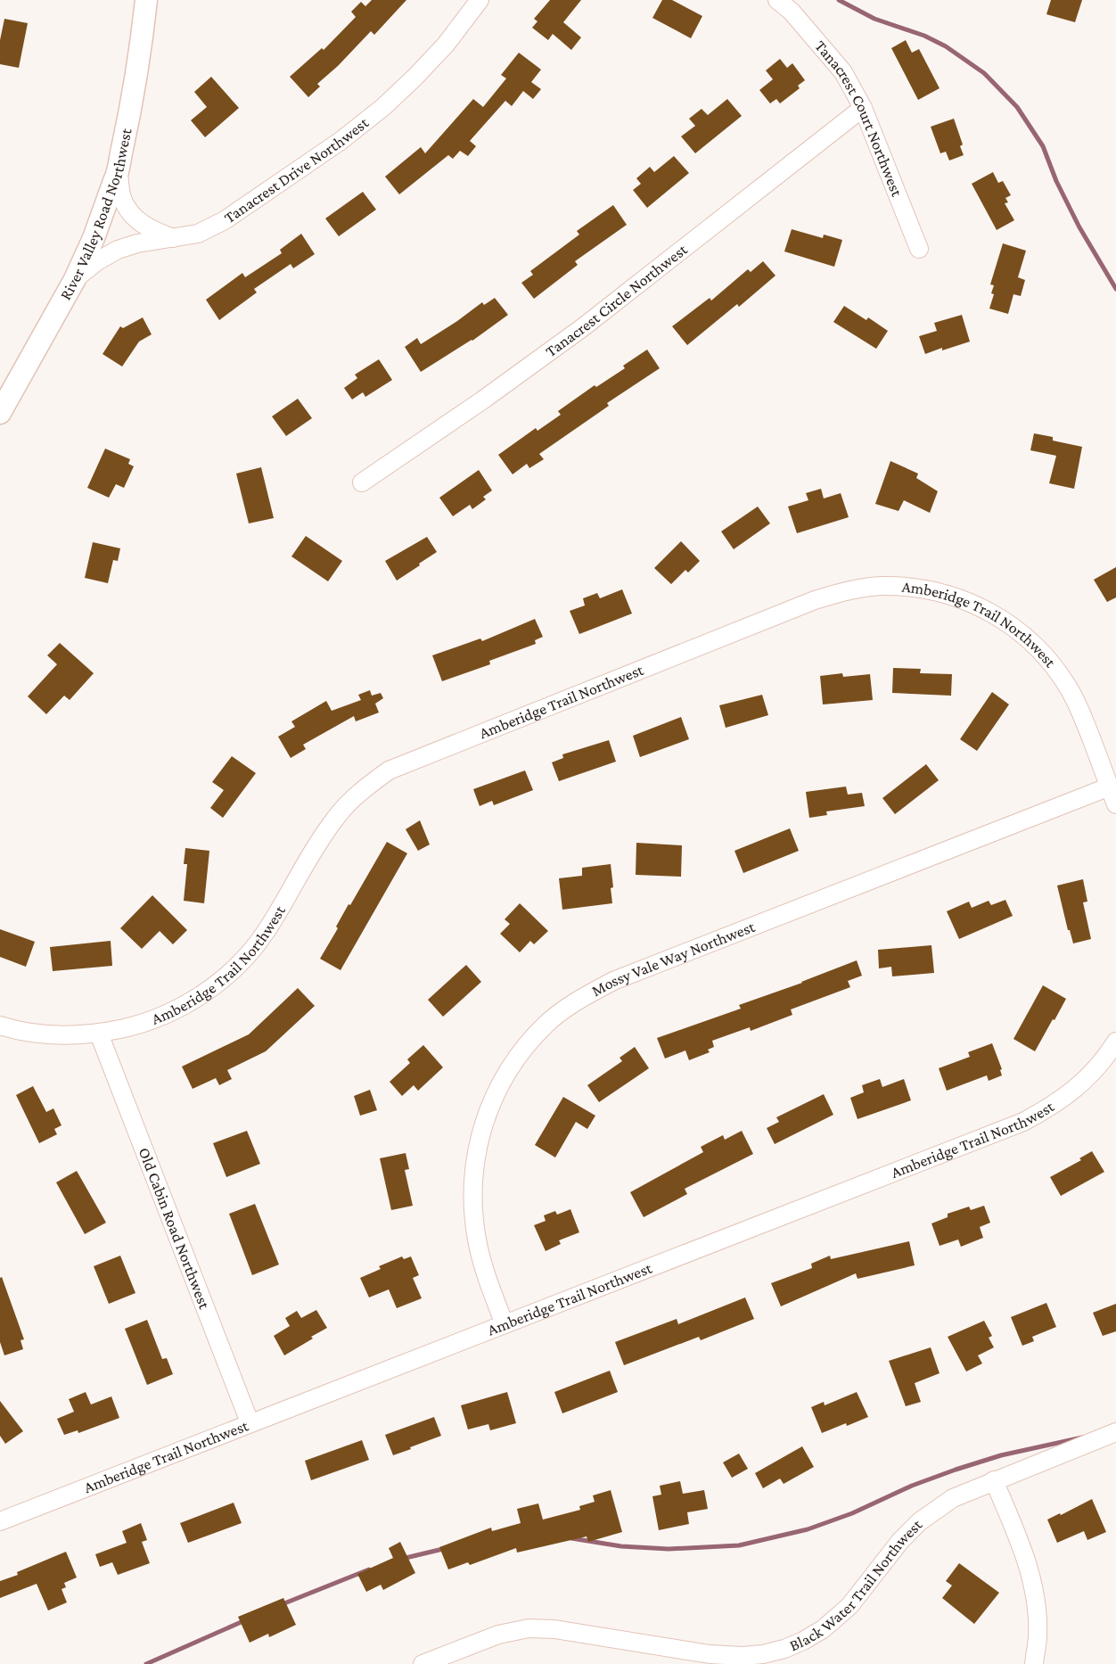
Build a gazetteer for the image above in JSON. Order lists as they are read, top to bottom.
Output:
{
  "streets": {
    "street": [
      "Tanacrest Court Northwest",
      "Tanacrest Drive Northwest",
      "River Valley Road Northwest",
      "Tanacrest Circle Northwest",
      "Amberidge Trail Northwest",
      "Mossy Vale Way Northwest",
      "Old Cabin Road Northwest",
      "Black Water Trail Northwest"
    ]
  },
  "crossings": [
    ["Tanacrest Court Northwest", "Tanacrest Circle Northwest"],
    ["Tanacrest Drive Northwest", "River Valley Road Northwest"],
    ["Amberidge Trail Northwest", "Mossy Vale Way Northwest"],
    ["Amberidge Trail Northwest", "Old Cabin Road Northwest"]
  ]
}
